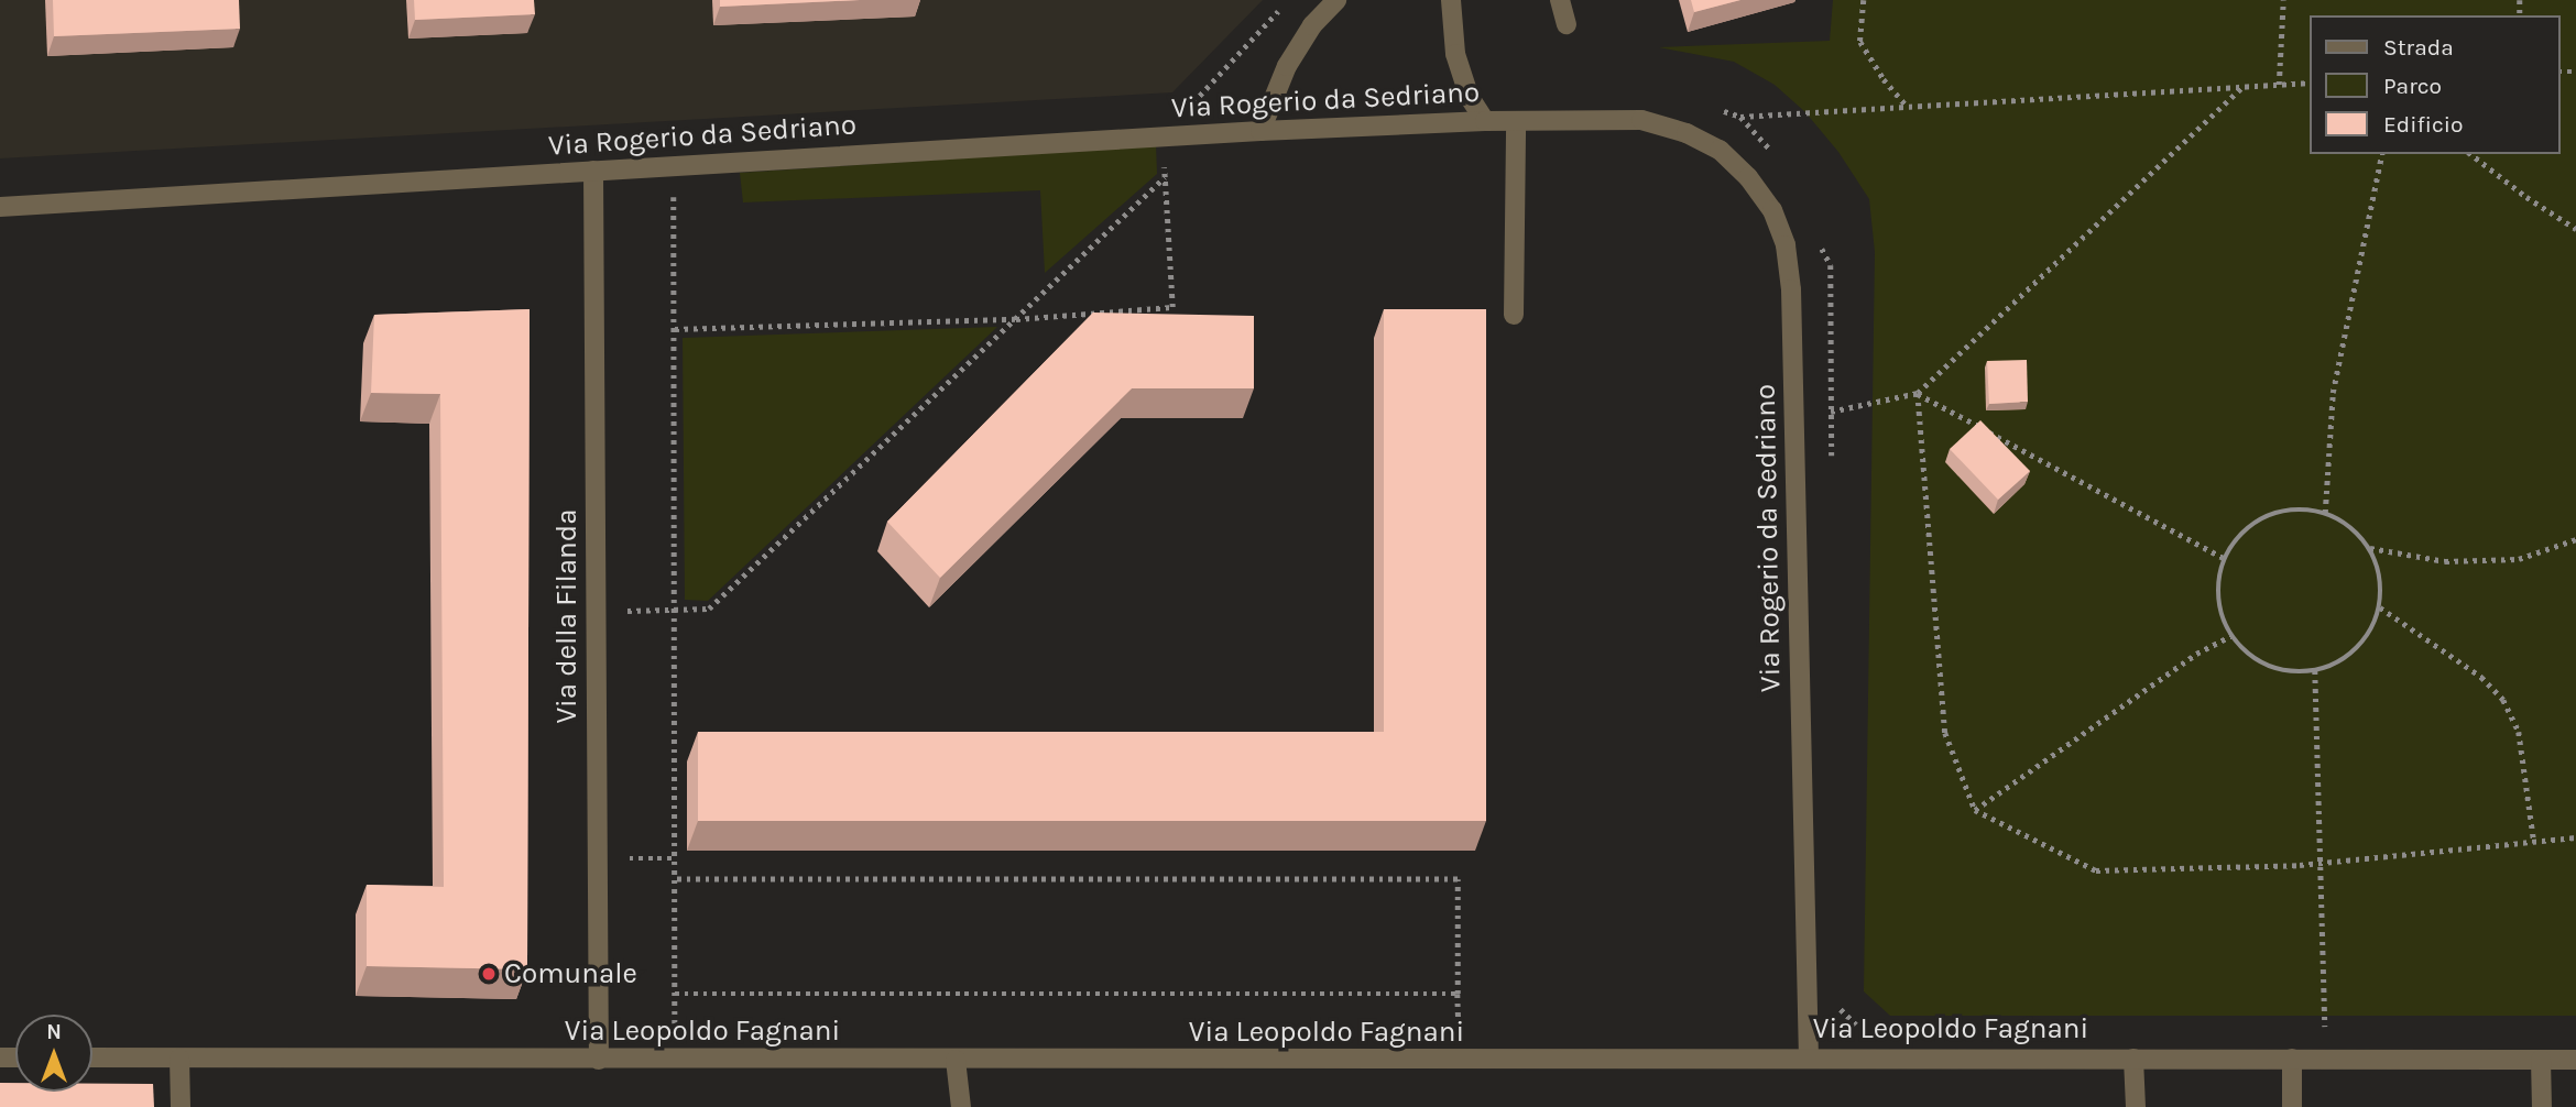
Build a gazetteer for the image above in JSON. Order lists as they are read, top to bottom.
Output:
{
  "streets": {
    "street": ["Via Rogerio da Sedriano", "Via della Filanda", "Via Leopoldo Fagnani"]
  },
  "crossings": [
    ["Via Rogerio da Sedriano", "Via della Filanda"],
    ["Via Rogerio da Sedriano", "Via Leopoldo Fagnani"],
    ["Via della Filanda", "Via Leopoldo Fagnani"]
  ],
  "places": ["Comunale"],
  "legend": ["Strada", "Parco", "Edificio"],
  "north": "top"
}
